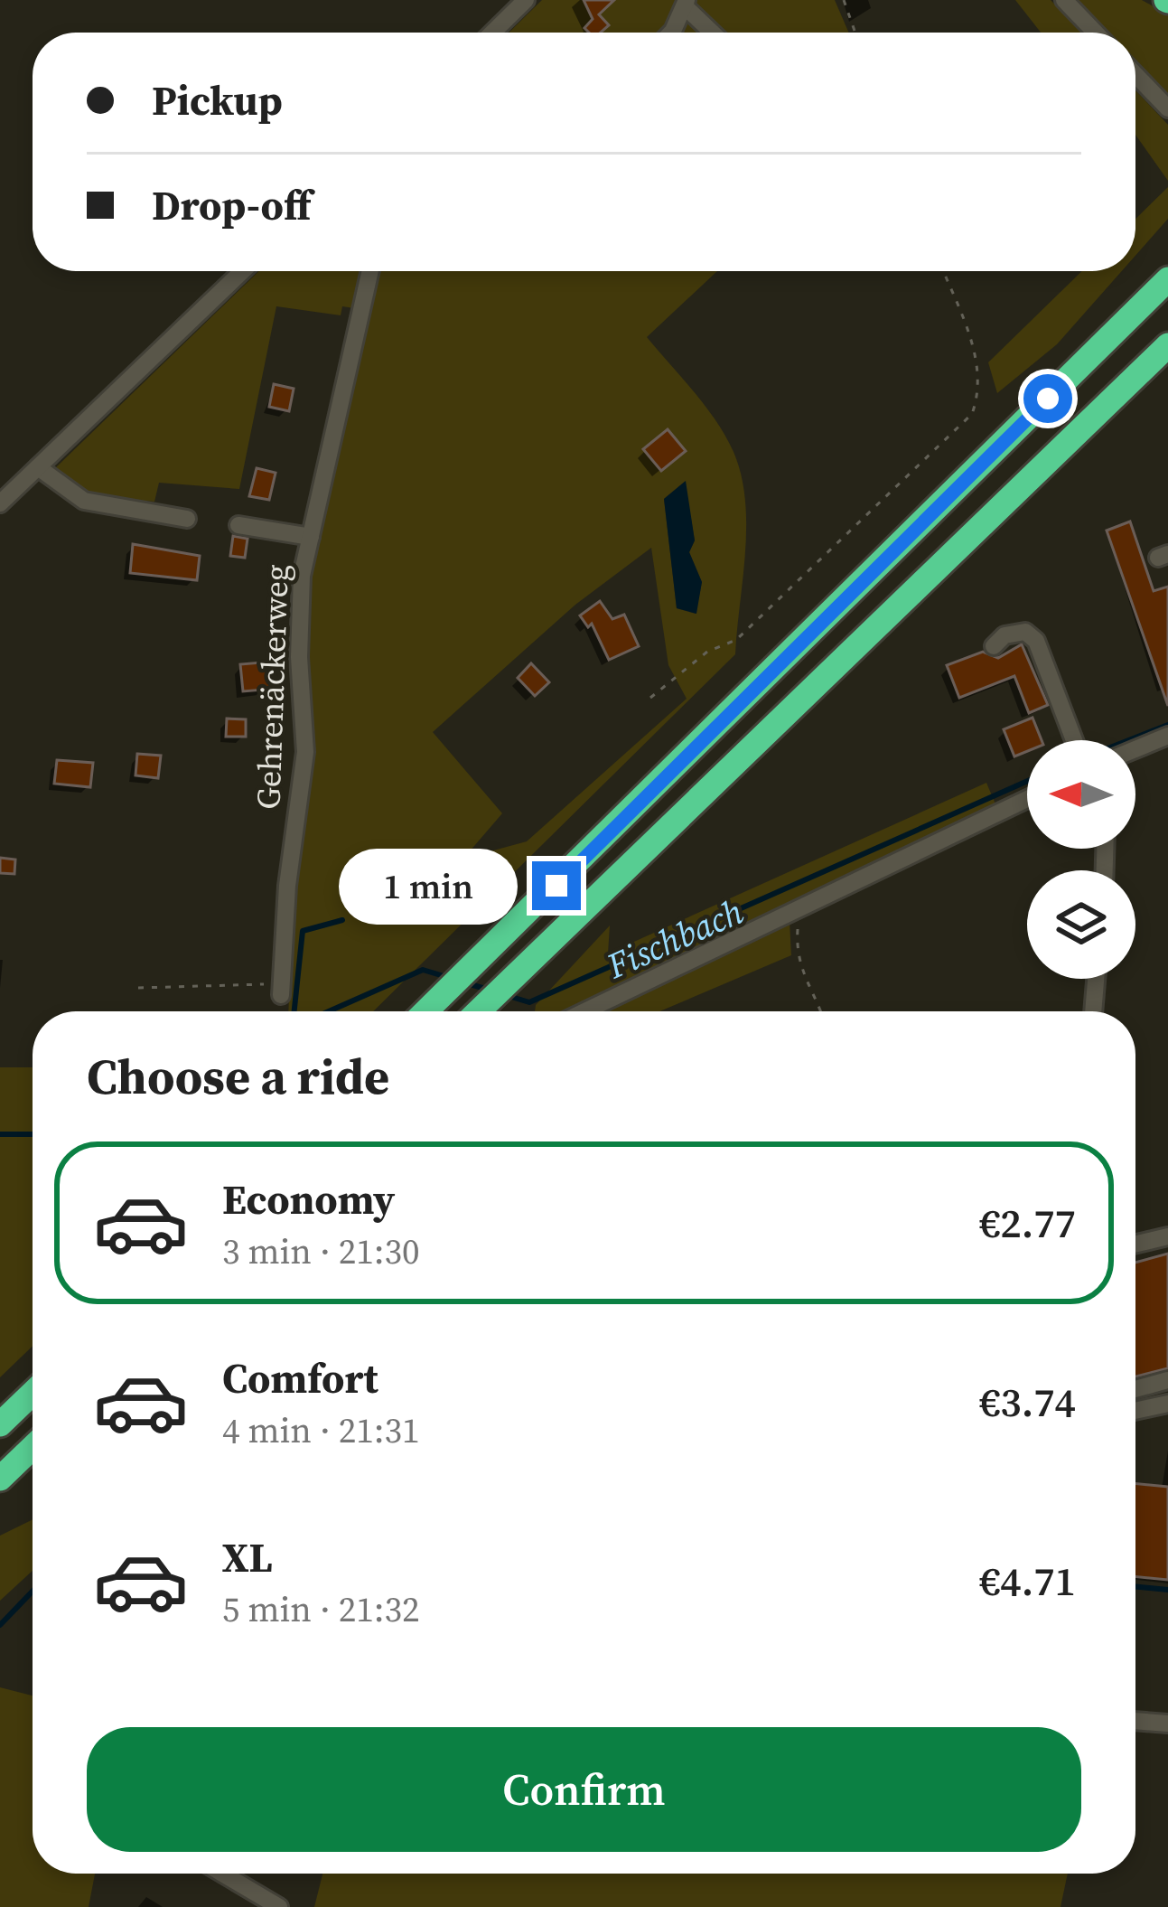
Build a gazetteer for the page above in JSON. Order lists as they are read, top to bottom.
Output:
{
  "streets": {
    "street": ["Gehrenäckerweg"]
  },
  "water": ["Fischbach"],
  "north": "left",
  "page": {
    "banner": ["Pickup", "Drop-off"],
    "bubble": "1 min",
    "heading": "Choose a ride",
    "list": [
      {
        "name": "Economy",
        "note": "3 min · 21:30",
        "value": "€2.77"
      },
      {
        "name": "Comfort",
        "note": "4 min · 21:31",
        "value": "€3.74"
      },
      {
        "name": "XL",
        "note": "5 min · 21:32",
        "value": "€4.71"
      }
    ],
    "buttons": "Confirm"
  }
}
